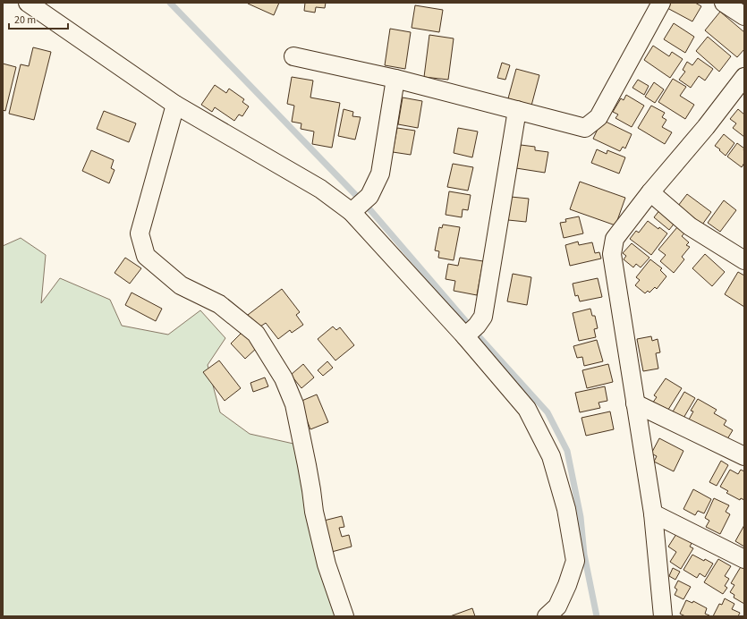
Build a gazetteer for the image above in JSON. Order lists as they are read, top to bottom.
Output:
{
  "scale_bar": "20 m"
}
